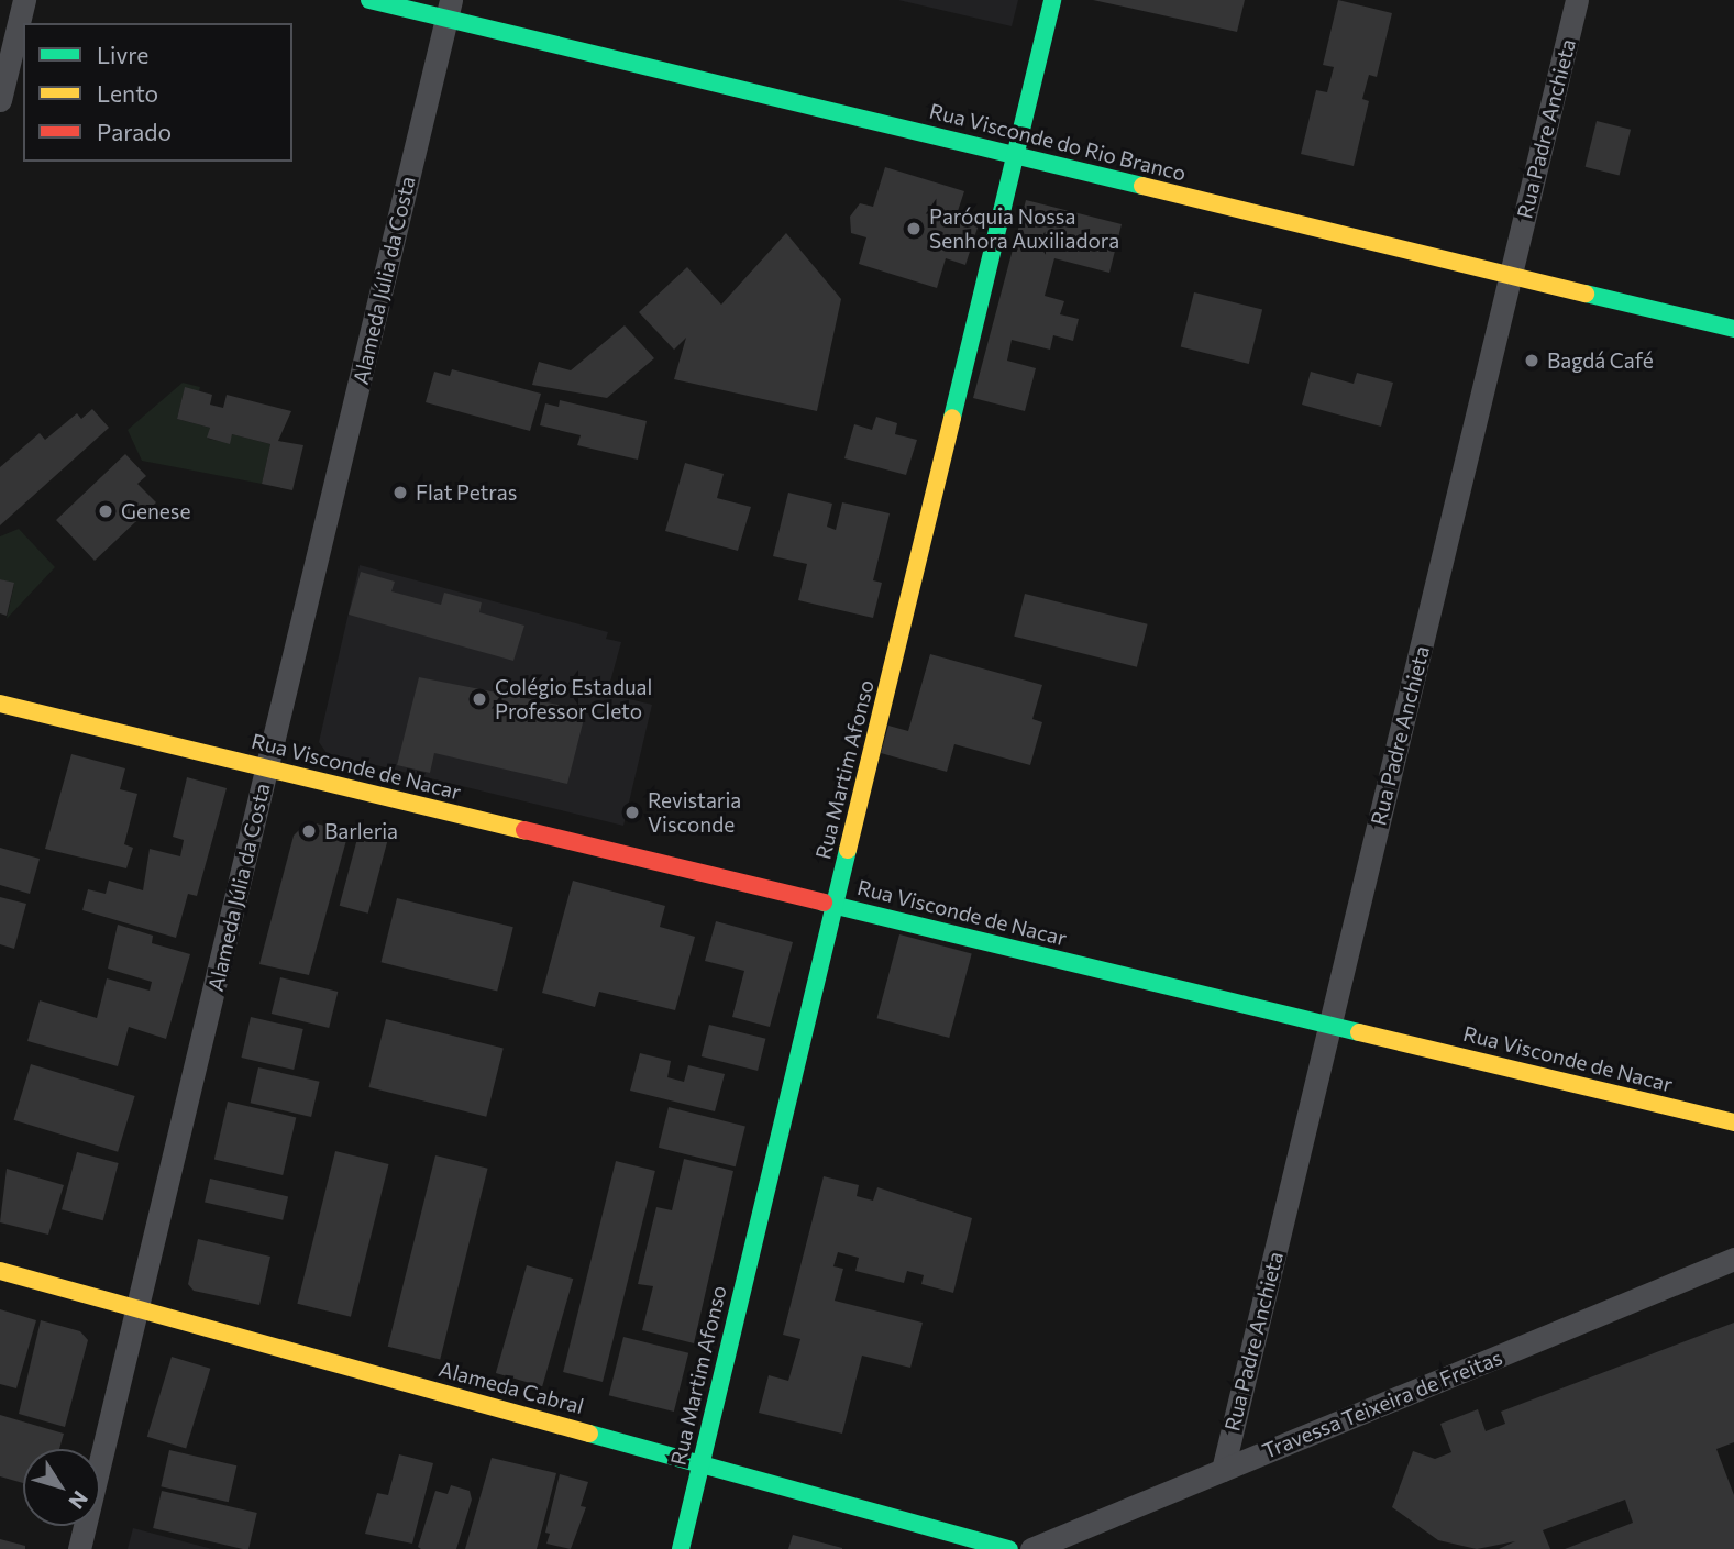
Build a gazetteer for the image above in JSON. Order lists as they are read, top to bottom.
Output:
{
  "streets": {
    "street": [
      "Rua Padre Anchieta",
      "Rua Visconde do Rio Branco",
      "Alameda Júlia da Costa",
      "Rua Visconde de Nacar",
      "Rua Martim Afonso",
      "Alameda Cabral",
      "Travessa Teixeira de Freitas"
    ]
  },
  "crossings": [
    ["Rua Padre Anchieta", "Rua Visconde do Rio Branco"],
    ["Rua Padre Anchieta", "Rua Visconde de Nacar"],
    ["Rua Padre Anchieta", "Travessa Teixeira de Freitas"],
    ["Rua Visconde do Rio Branco", "Alameda Júlia da Costa"],
    ["Rua Visconde do Rio Branco", "Rua Martim Afonso"],
    ["Alameda Júlia da Costa", "Rua Visconde de Nacar"],
    ["Alameda Júlia da Costa", "Alameda Cabral"],
    ["Rua Visconde de Nacar", "Rua Martim Afonso"],
    ["Rua Martim Afonso", "Alameda Cabral"]
  ],
  "places": [
    "Paróquia Nossa Senhora Auxiliadora",
    "Bagdá Café",
    "Flat Petras",
    "Genese",
    "Colégio Estadual Professor Cleto",
    "Revistaria Visconde",
    "Barleria"
  ],
  "legend": ["Livre", "Lento", "Parado"],
  "north": "bottom right"
}
